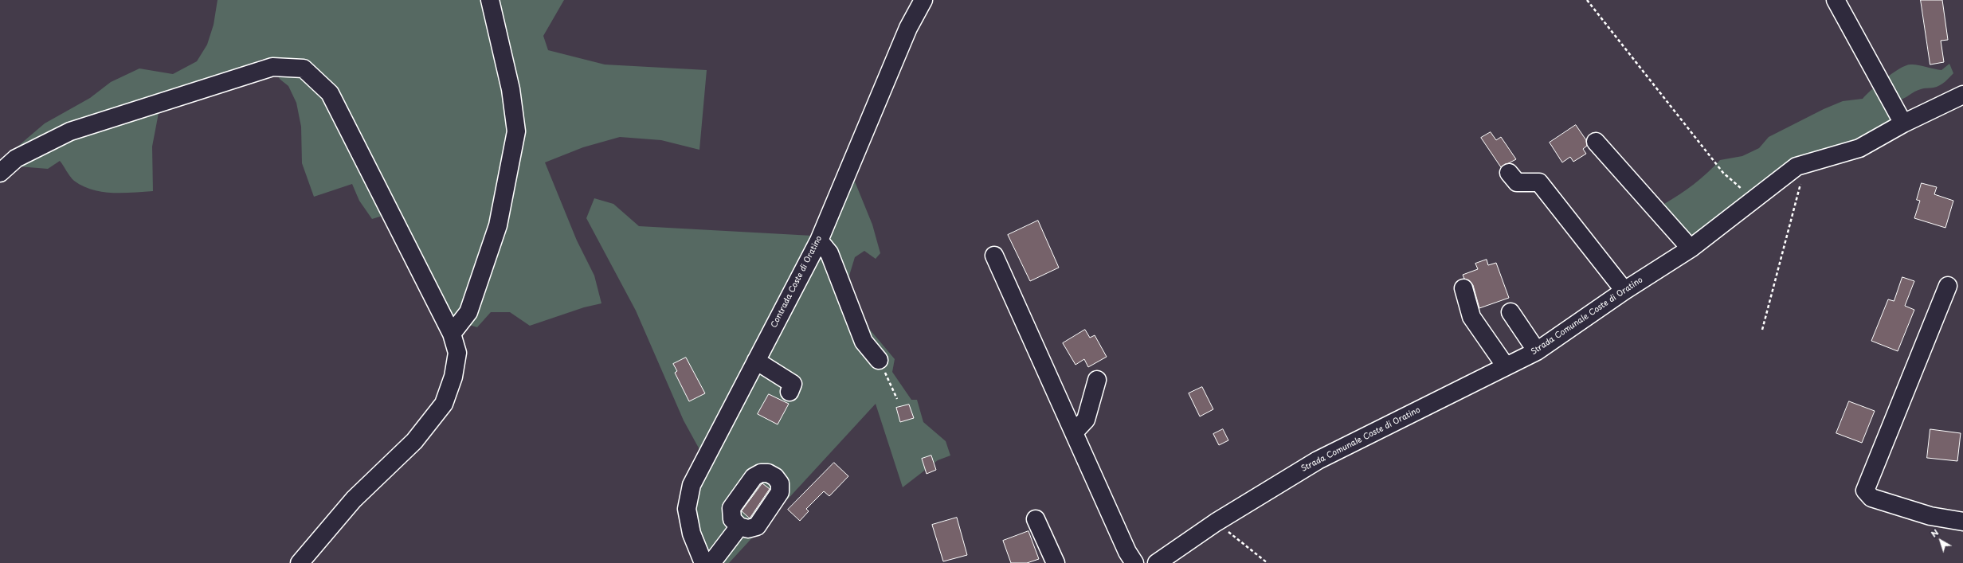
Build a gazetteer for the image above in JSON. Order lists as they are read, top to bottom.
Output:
{
  "streets": {
    "street": ["Contrada Coste di Oratino", "Strada Comunale Coste di Oratino"]
  },
  "north": "top left"
}
